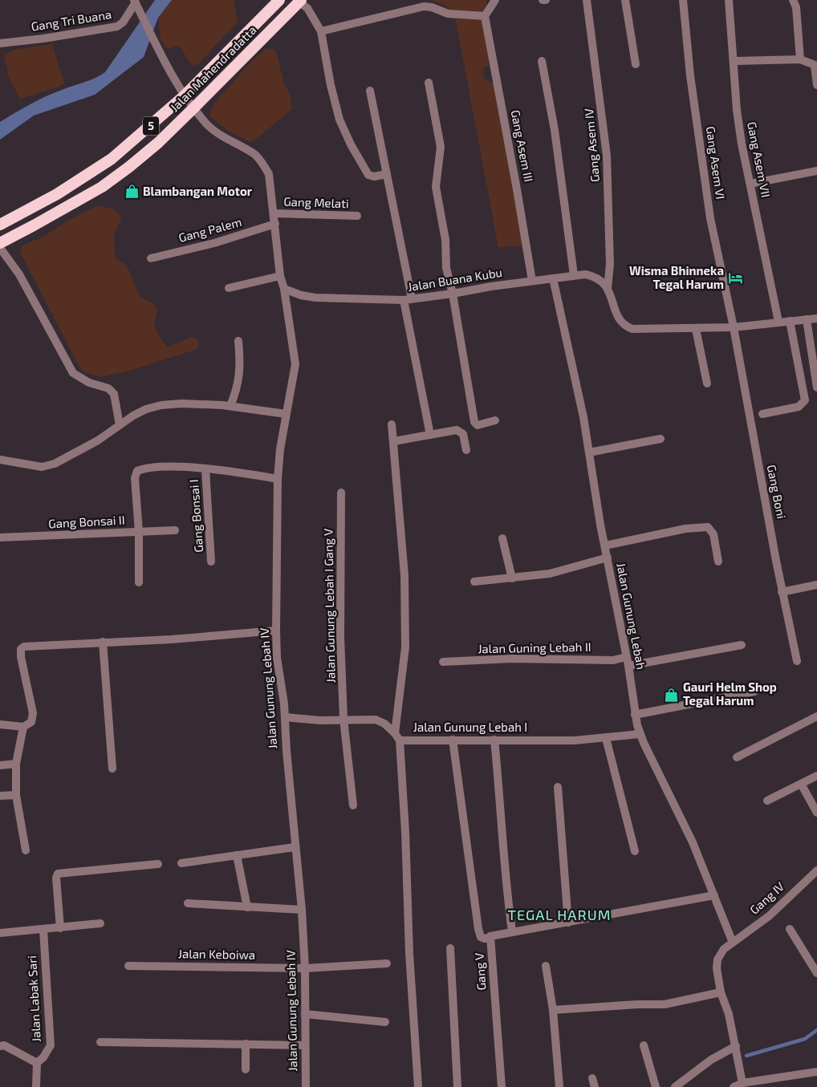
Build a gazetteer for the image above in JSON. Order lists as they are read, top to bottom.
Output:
{
  "streets": {
    "highway": ["Jalan Mahendradatta", "5"],
    "street": [
      "Gang Tri Buana",
      "Gang Asem IV",
      "Gang Asem III",
      "Gang Asem VII",
      "Gang Asem VI",
      "Gang Melati",
      "Gang Palem",
      "Jalan Buana Kubu",
      "Gang Boni",
      "Gang Bonsai I",
      "Gang Bonsai II",
      "Jalan Gunung Lebah I Gang V",
      "Jalan Gunung Lebah",
      "Jalan Guning Lebah II",
      "Jalan Gunung Lebah IV",
      "Jalan Gunung Lebah I",
      "Gang IV",
      "Jalan Keboiwa",
      "Gang V",
      "Jalan Labak Sari"
    ]
  },
  "crossings": [
    ["Gang Asem IV", "Jalan Buana Kubu"],
    ["Gang Asem III", "Jalan Buana Kubu"],
    ["Gang Asem VII", "Jalan Buana Kubu"],
    ["Gang Asem VI", "Jalan Buana Kubu"],
    ["Gang Asem VI", "Gang Boni"],
    ["Jalan Buana Kubu", "Gang Boni"],
    ["Jalan Buana Kubu", "Jalan Gunung Lebah"],
    ["Jalan Buana Kubu", "Jalan Gunung Lebah IV"],
    ["Jalan Gunung Lebah I Gang V", "Jalan Gunung Lebah I"],
    ["Jalan Gunung Lebah", "Jalan Guning Lebah II"],
    ["Jalan Gunung Lebah", "Jalan Gunung Lebah I"],
    ["Jalan Gunung Lebah", "Gang IV"],
    ["Jalan Gunung Lebah", "Gang V"],
    ["Jalan Gunung Lebah IV", "Jalan Gunung Lebah I"],
    ["Jalan Gunung Lebah IV", "Jalan Keboiwa"]
  ],
  "districts": ["TEGAL HARUM"],
  "places": {
    "shop": ["Blambangan Motor", "Gauri Helm Shop Tegal Harum"],
    "hotel": ["Wisma Bhinneka Tegal Harum"]
  }
}
